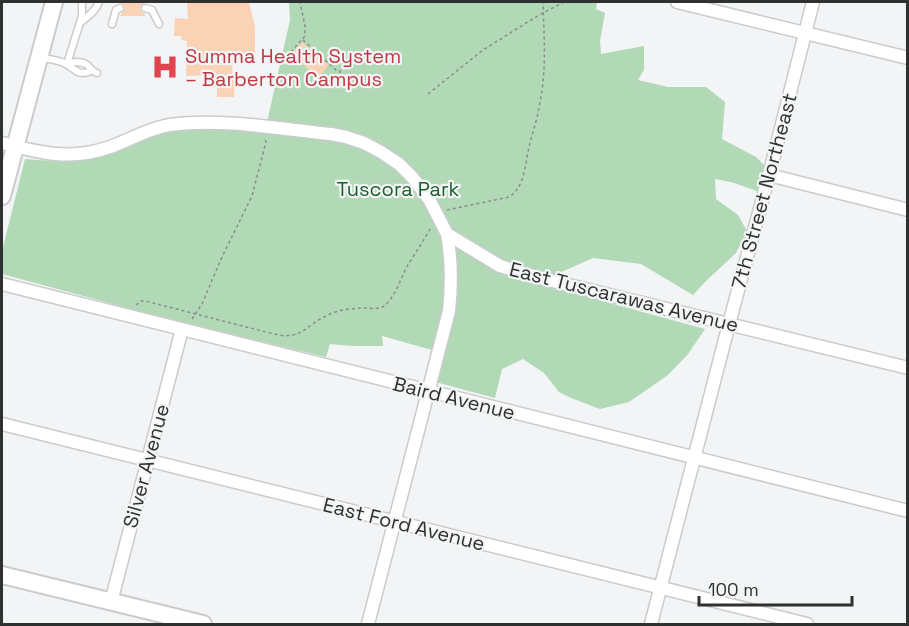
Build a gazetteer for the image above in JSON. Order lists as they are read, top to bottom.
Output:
{
  "streets": {
    "street": [
      "7th Street Northeast",
      "East Tuscarawas Avenue",
      "Baird Avenue",
      "Silver Avenue",
      "East Ford Avenue"
    ]
  },
  "crossings": [
    ["7th Street Northeast", "East Tuscarawas Avenue"],
    ["7th Street Northeast", "Baird Avenue"],
    ["7th Street Northeast", "East Ford Avenue"],
    ["Baird Avenue", "Silver Avenue"],
    ["Silver Avenue", "East Ford Avenue"]
  ],
  "parks": ["Tuscora Park"],
  "places": {
    "hospital": ["Summa Health System – Barberton Campus"]
  },
  "scale_bar": "100 m"
}
